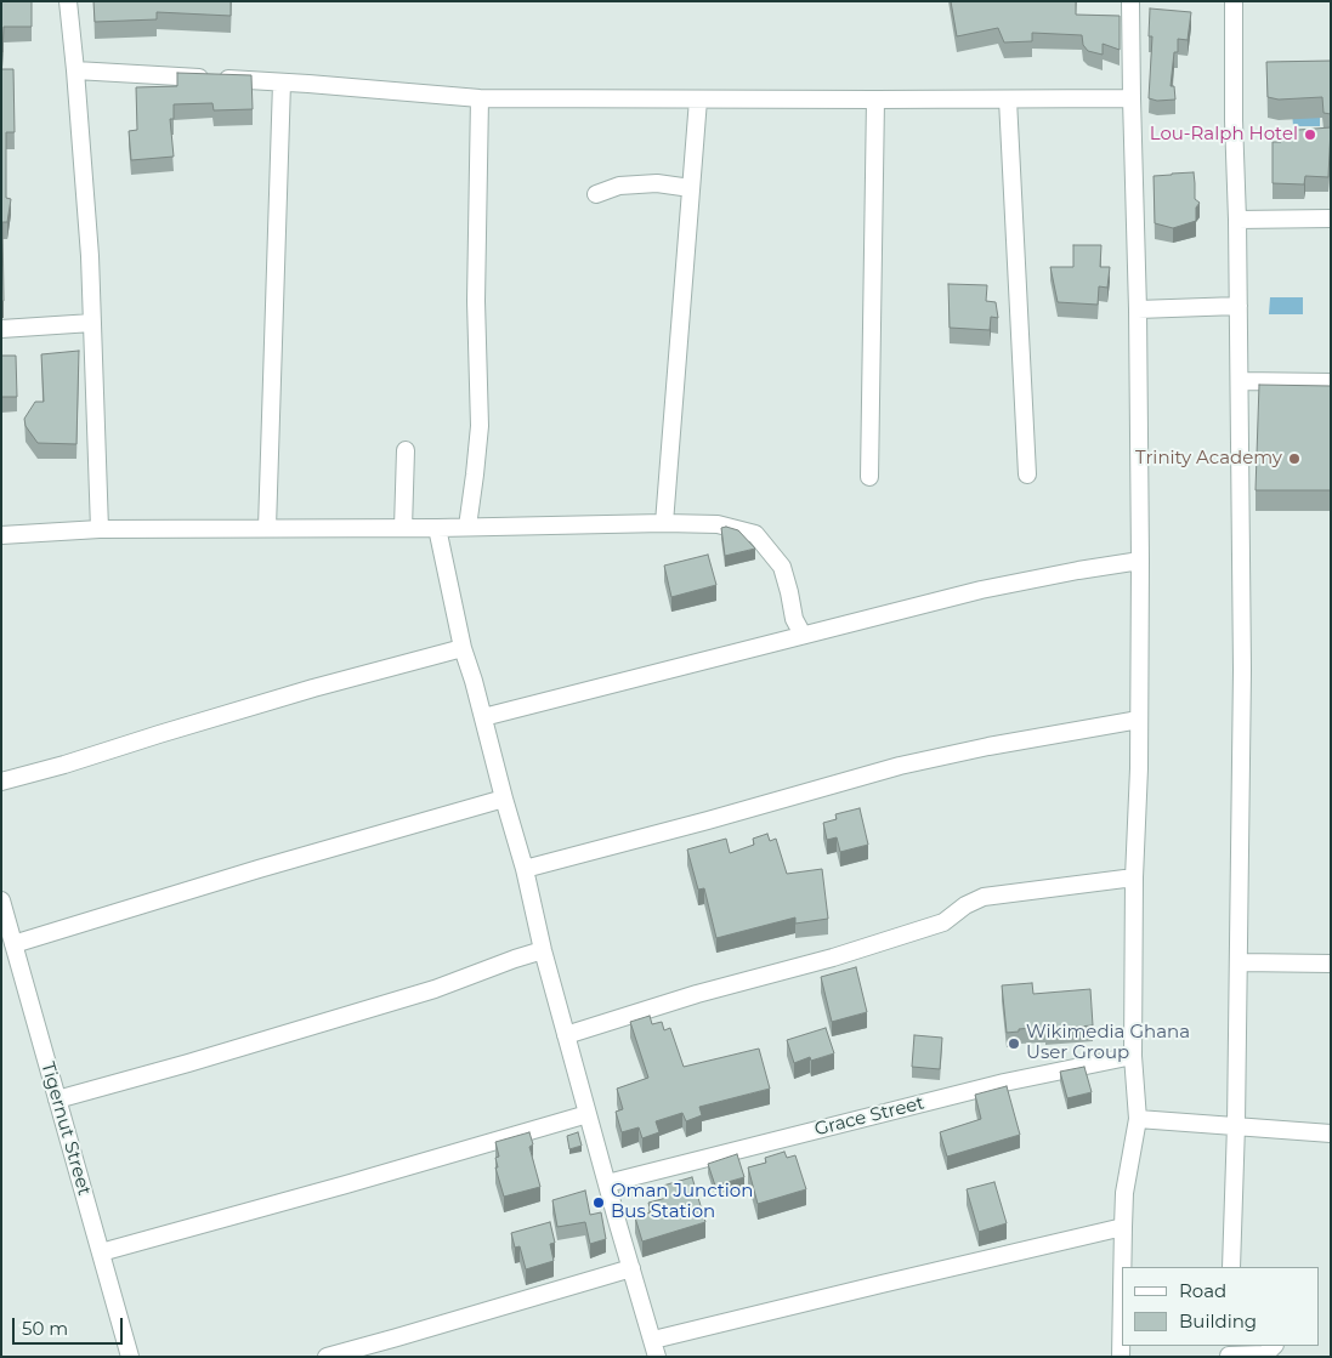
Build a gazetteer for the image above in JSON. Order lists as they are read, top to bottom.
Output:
{
  "streets": {
    "street": ["Grace Street", "Tigernut Street"]
  },
  "places": [
    "Lou-Ralph Hotel",
    "Trinity Academy",
    "Wikimedia Ghana User Group",
    "Oman Junction Bus Station"
  ],
  "legend": ["Road", "Building"],
  "scale_bar": "50 m"
}
